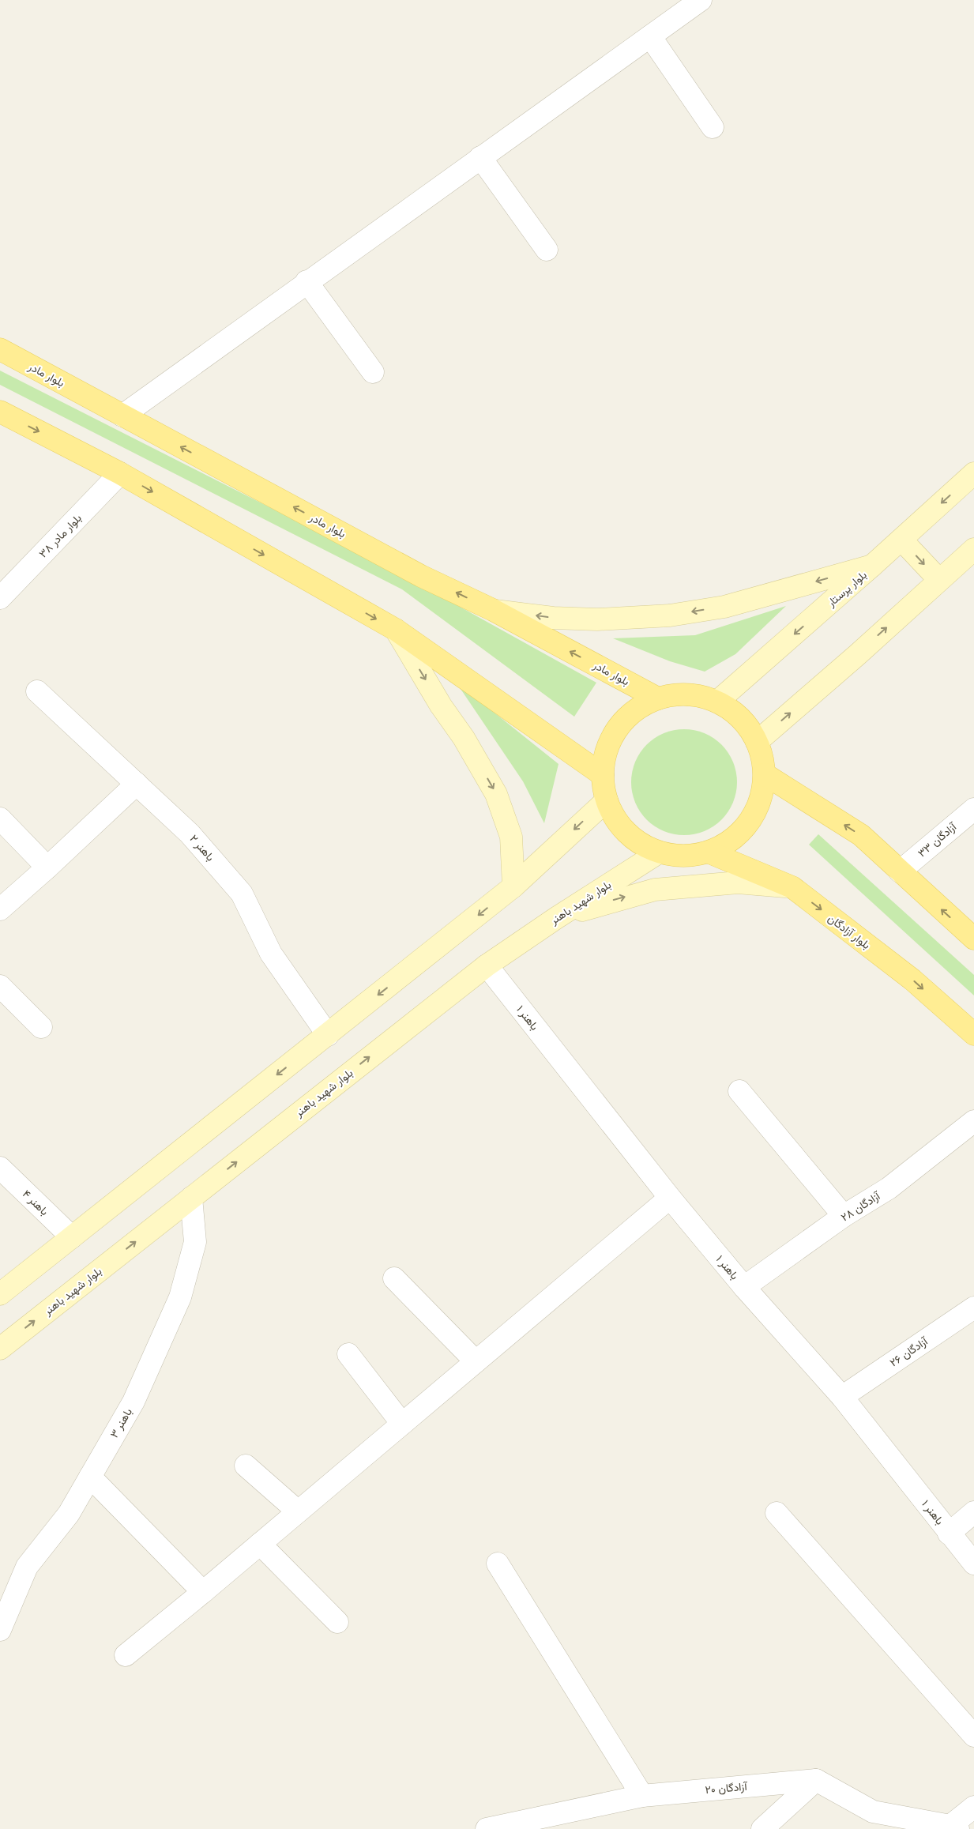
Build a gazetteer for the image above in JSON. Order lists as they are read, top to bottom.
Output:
{
  "streets": {
    "main road": [
      "بلوار مادر",
      "بلوار پرستار",
      "بلوار شهید باهنر",
      "بلوار آزادگان"
    ],
    "street": [
      "بلوار مادر ۳۸",
      "آزادگان ۳۳",
      "باهنر ۲",
      "باهنر ۱",
      "باهنر ۴",
      "آزادگان ۲۸",
      "آزادگان ۲۶",
      "باهنر ۳",
      "آزادگان ۲۰"
    ]
  },
  "crossings": [
    ["بلوار شهید باهنر", "باهنر ۱"],
    ["بلوار شهید باهنر", "باهنر ۳"],
    ["باهنر ۱", "آزادگان ۲۸"],
    ["باهنر ۱", "آزادگان ۲۶"]
  ]
}
